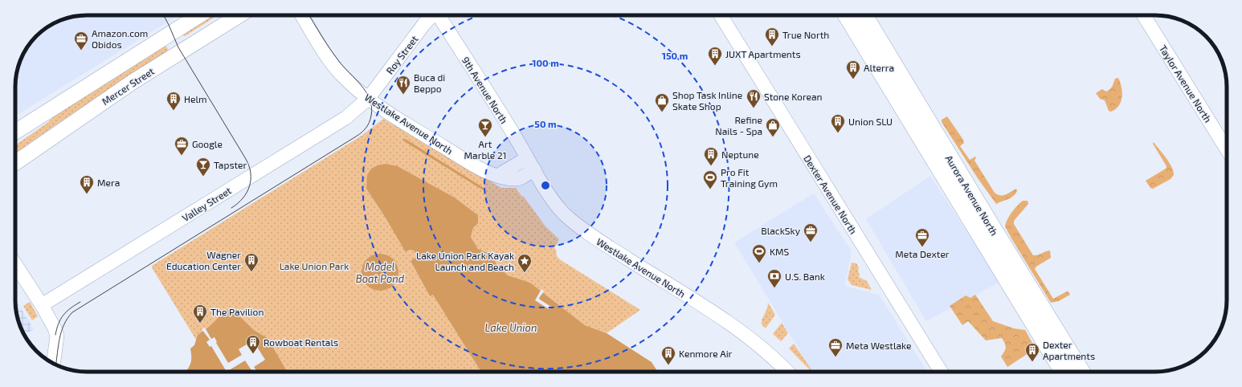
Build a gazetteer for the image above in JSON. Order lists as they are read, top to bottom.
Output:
{
  "streets": {
    "highway": ["Aurora Avenue North"],
    "main road": [
      "Roy Street",
      "Taylor Avenue North",
      "Mercer Street",
      "9th Avenue North",
      "Westlake Avenue North",
      "Dexter Avenue North",
      "Valley Street"
    ]
  },
  "crossings": [
    ["Roy Street", "Westlake Avenue North"],
    ["Roy Street", "Valley Street"],
    ["9th Avenue North", "Westlake Avenue North"],
    ["Westlake Avenue North", "Valley Street"]
  ],
  "water": ["Model Boat Pond", "Lake Union"],
  "parks": ["Lake Union Park"],
  "places": {
    "building": [
      "True North",
      "JUXT Apartments",
      "Alterra",
      "Helm",
      "Union SLU",
      "Neptune",
      "Mera",
      "Wagner Education Center",
      "The Pavilion",
      "Rowboat Rentals",
      "Dexter Apartments",
      "Kenmore Air"
    ],
    "office": [
      "Amazon.com Obidos",
      "Google",
      "BlackSky",
      "Meta Dexter",
      "Meta Westlake"
    ],
    "restaurant": ["Buca di Beppo", "Stone Korean"],
    "shop": ["Shop Task Inline Skate Shop", "Refine Nails - Spa"],
    "bar": ["Art Marble 21", "Tapster"],
    "sports": ["Pro Fit Training Gym", "KMS"],
    "place": ["Lake Union Park Kayak Launch and Beach"],
    "bank": ["U.S. Bank"]
  },
  "rings": ["150 m", "100 m", "50 m"]
}
